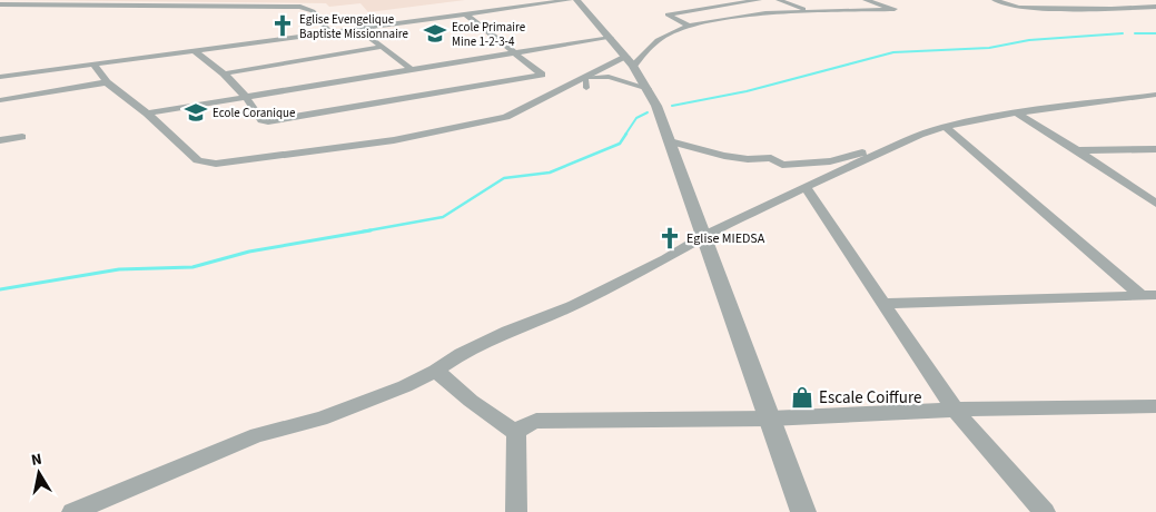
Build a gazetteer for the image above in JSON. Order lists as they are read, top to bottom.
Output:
{
  "places": {
    "church": ["Eglise Evengelique Baptiste Missionnaire", "Eglise MIEDSA"],
    "school or university": ["Ecole Primaire Mine 1-2-3-4", "Ecole Coranique"],
    "shop": ["Escale Coiffure"]
  },
  "north": "top"
}
